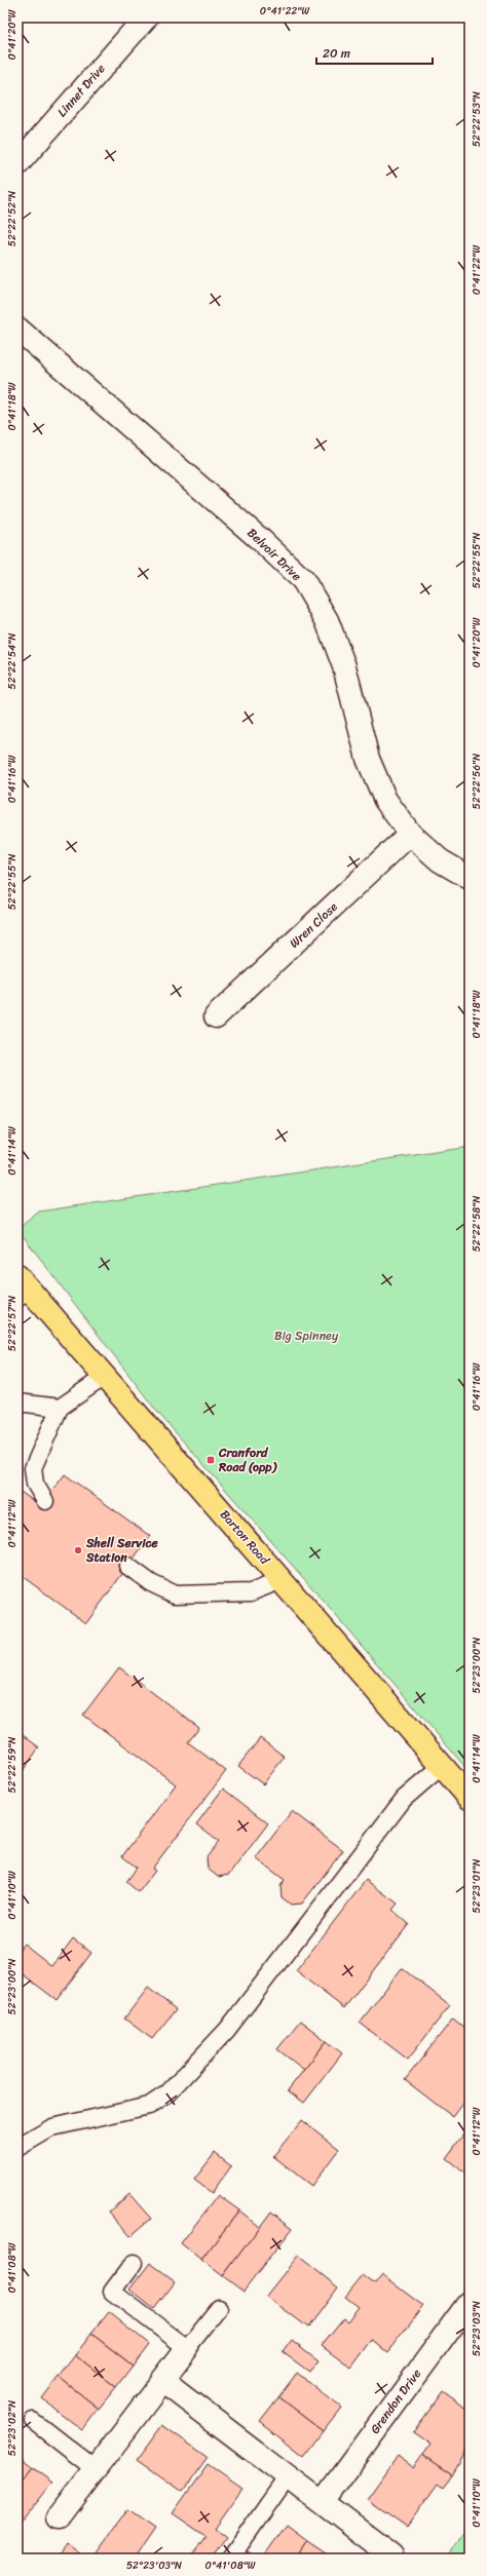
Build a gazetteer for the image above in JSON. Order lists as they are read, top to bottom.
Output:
{
  "streets": {
    "main road": ["Barton Road"],
    "street": [
      "Linnet Drive",
      "Belvoir Drive",
      "Wren Close",
      "Grendon Drive"
    ]
  },
  "crossings": [
    ["Belvoir Drive", "Wren Close"]
  ],
  "parks": ["Big Spinney"],
  "places": {
    "transit": ["Cranford Road (opp)"],
    "other": ["Shell Service Station"]
  },
  "scale_bar": "20 m",
  "coordinates": [
    "0°41'22\"W",
    "0°41'20\"W",
    "52°22'53\"N",
    "52°22'52\"N",
    "0°41'18\"W",
    "52°22'55\"N",
    "52°22'54\"N",
    "0°41'16\"W",
    "52°22'56\"N",
    "0°41'14\"W",
    "52°22'58\"N",
    "52°22'57\"N",
    "0°41'12\"W",
    "52°23'00\"N",
    "52°22'59\"N",
    "52°23'01\"N",
    "0°41'10\"W",
    "0°41'08\"W",
    "52°23'03\"N",
    "52°23'02\"N"
  ]
}
